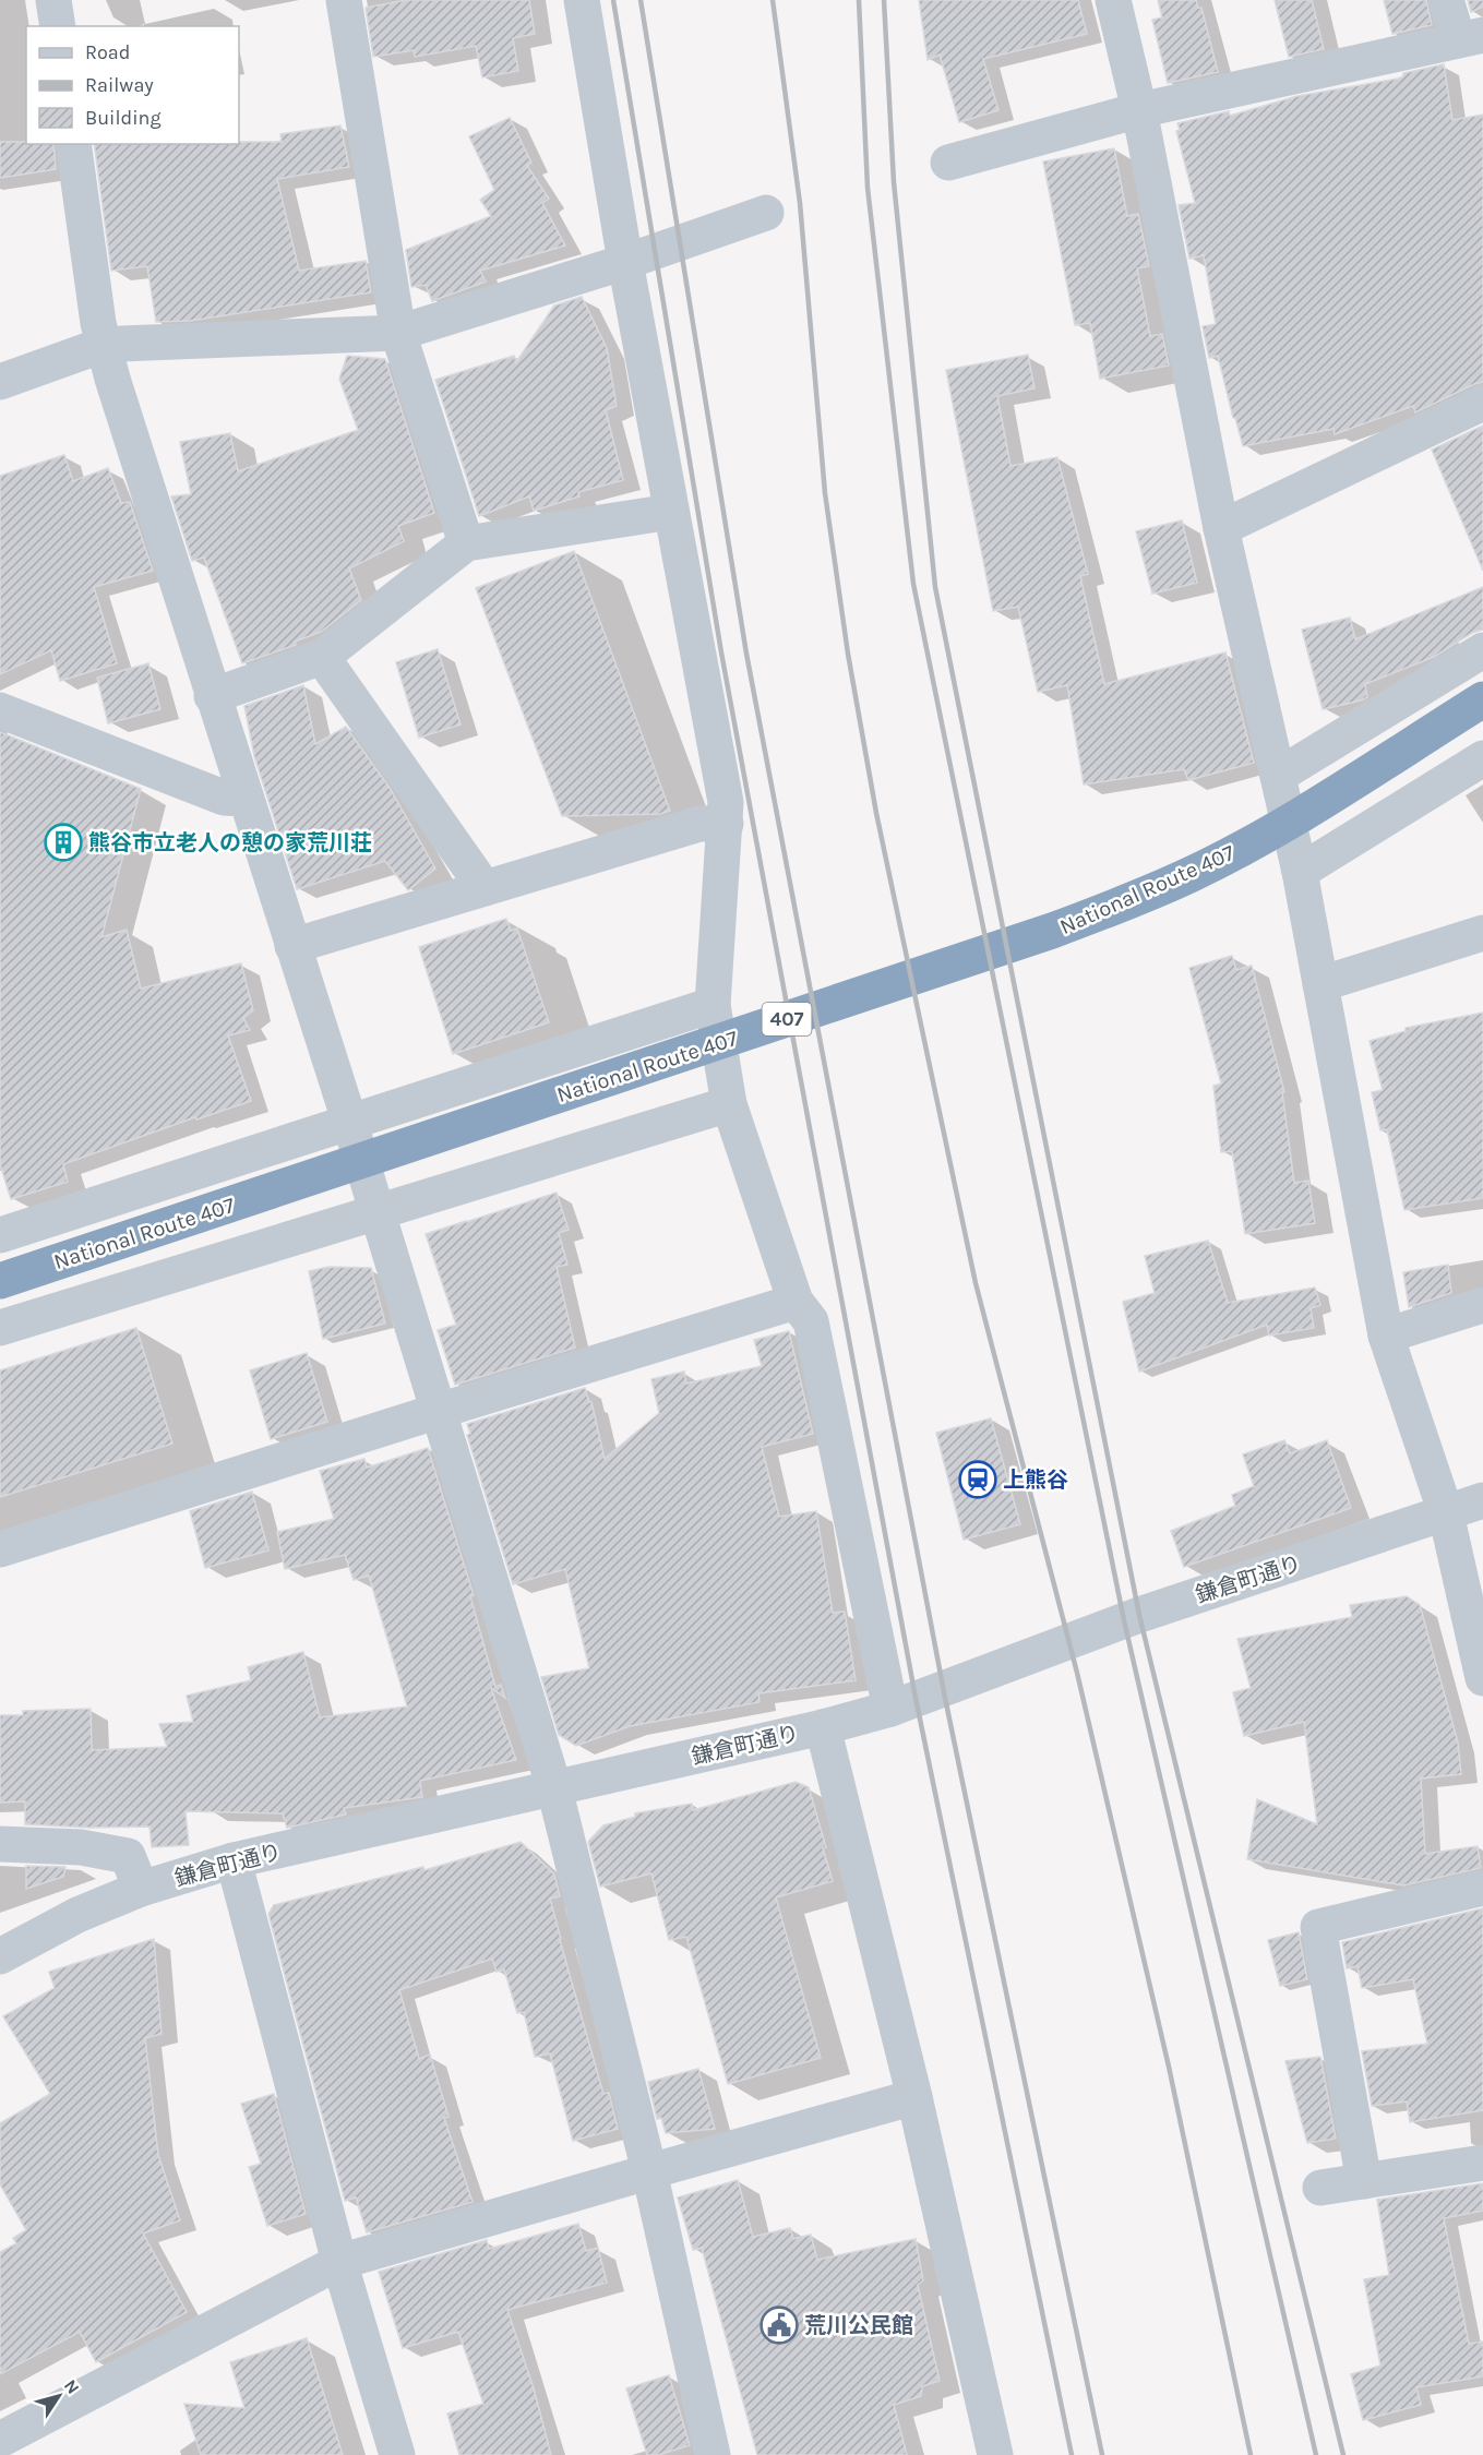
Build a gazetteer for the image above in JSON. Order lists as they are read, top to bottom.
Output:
{
  "streets": {
    "highway": ["National Route 407", "407"],
    "street": ["鎌倉町通り"]
  },
  "places": {
    "building": ["熊谷市立老人の憩の家荒川荘"],
    "station": ["上熊谷"],
    "public building": ["荒川公民館"]
  },
  "legend": ["Road", "Railway", "Building"],
  "north": "top right"
}
